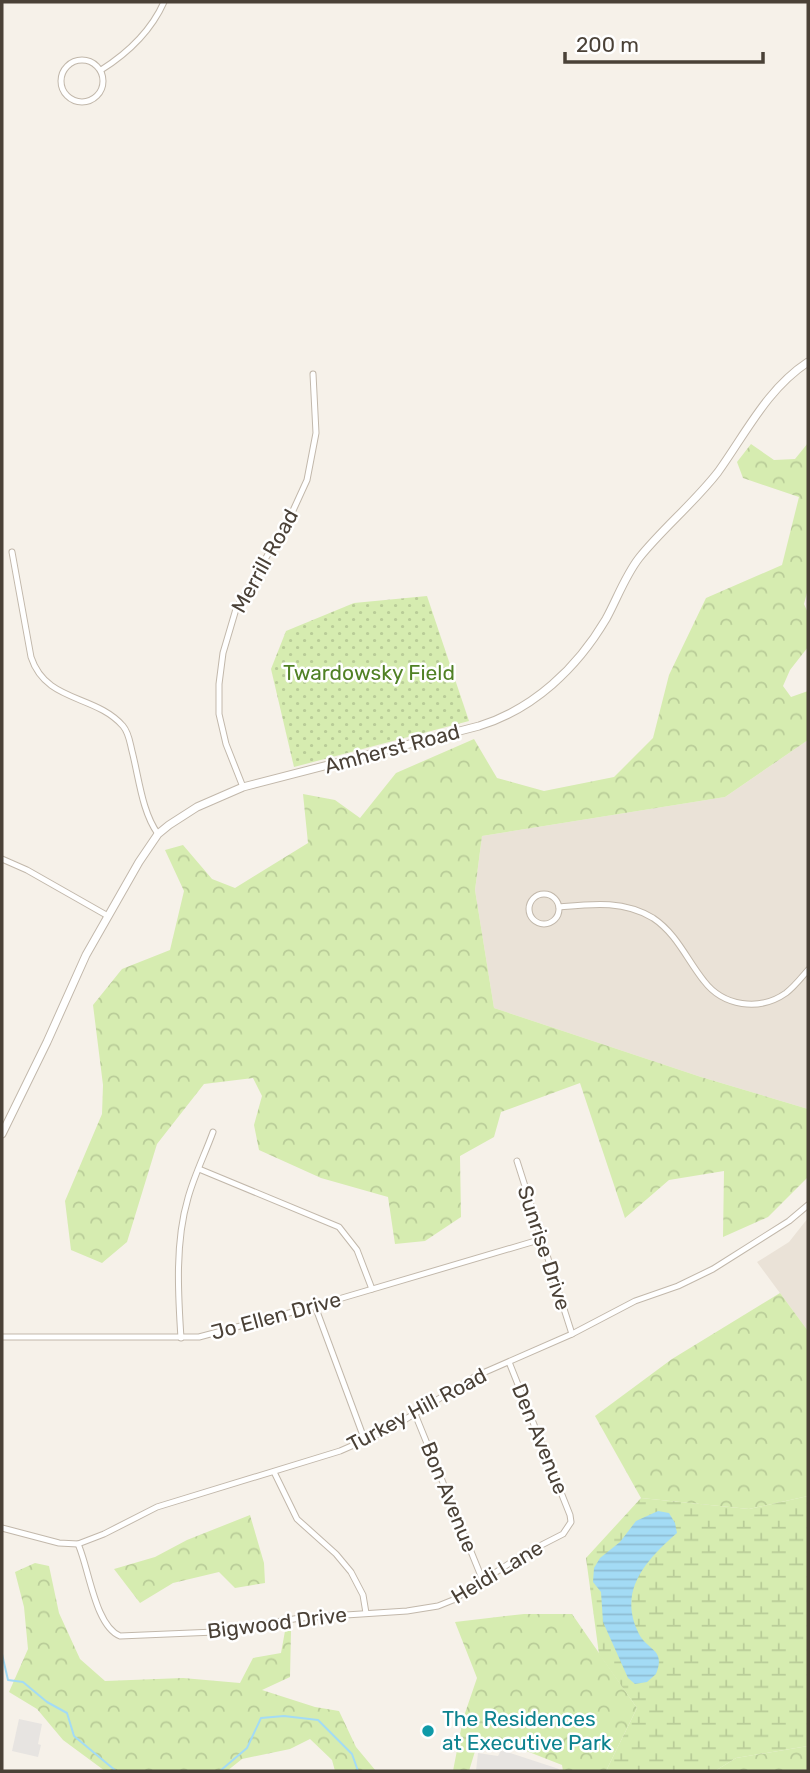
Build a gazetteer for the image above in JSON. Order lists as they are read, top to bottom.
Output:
{
  "streets": {
    "street": [
      "Merrill Road",
      "Amherst Road",
      "Sunrise Drive",
      "Jo Ellen Drive",
      "Turkey Hill Road",
      "Den Avenue",
      "Bon Avenue",
      "Heidi Lane",
      "Bigwood Drive"
    ]
  },
  "crossings": [
    ["Merrill Road", "Amherst Road"],
    ["Sunrise Drive", "Jo Ellen Drive"],
    ["Sunrise Drive", "Turkey Hill Road"],
    ["Turkey Hill Road", "Den Avenue"],
    ["Turkey Hill Road", "Bon Avenue"],
    ["Turkey Hill Road", "Bigwood Drive"],
    ["Den Avenue", "Heidi Lane"],
    ["Bon Avenue", "Heidi Lane"],
    ["Heidi Lane", "Bigwood Drive"]
  ],
  "parks": ["Twardowsky Field"],
  "places": ["The Residences at Executive Park"],
  "scale_bar": "200 m"
}
